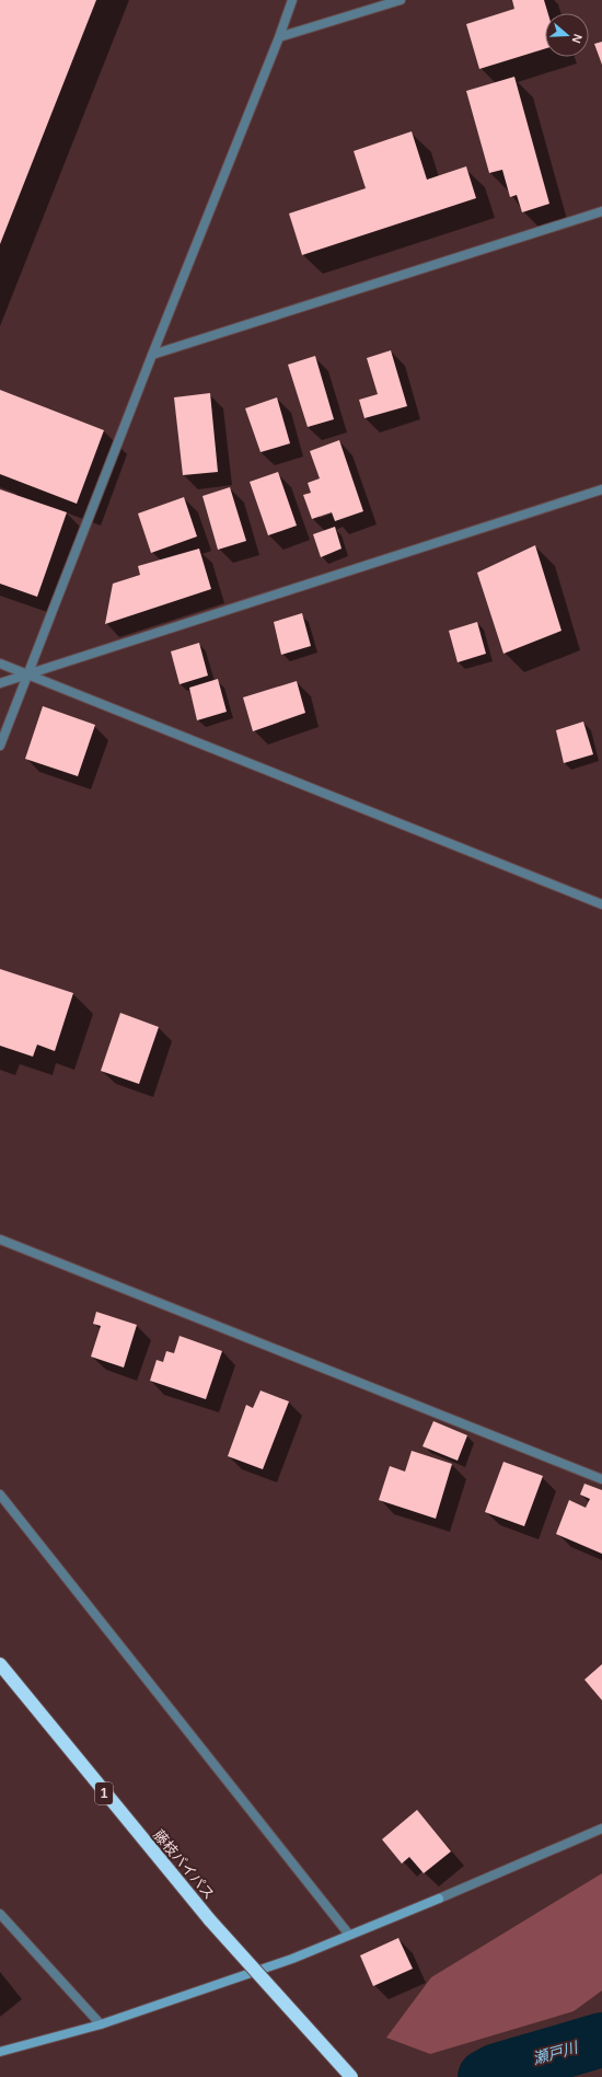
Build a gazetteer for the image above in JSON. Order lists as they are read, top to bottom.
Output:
{
  "streets": {
    "highway": ["1", "藤枝バイパス"]
  },
  "water": ["瀬戸川"],
  "north": "right"
}
